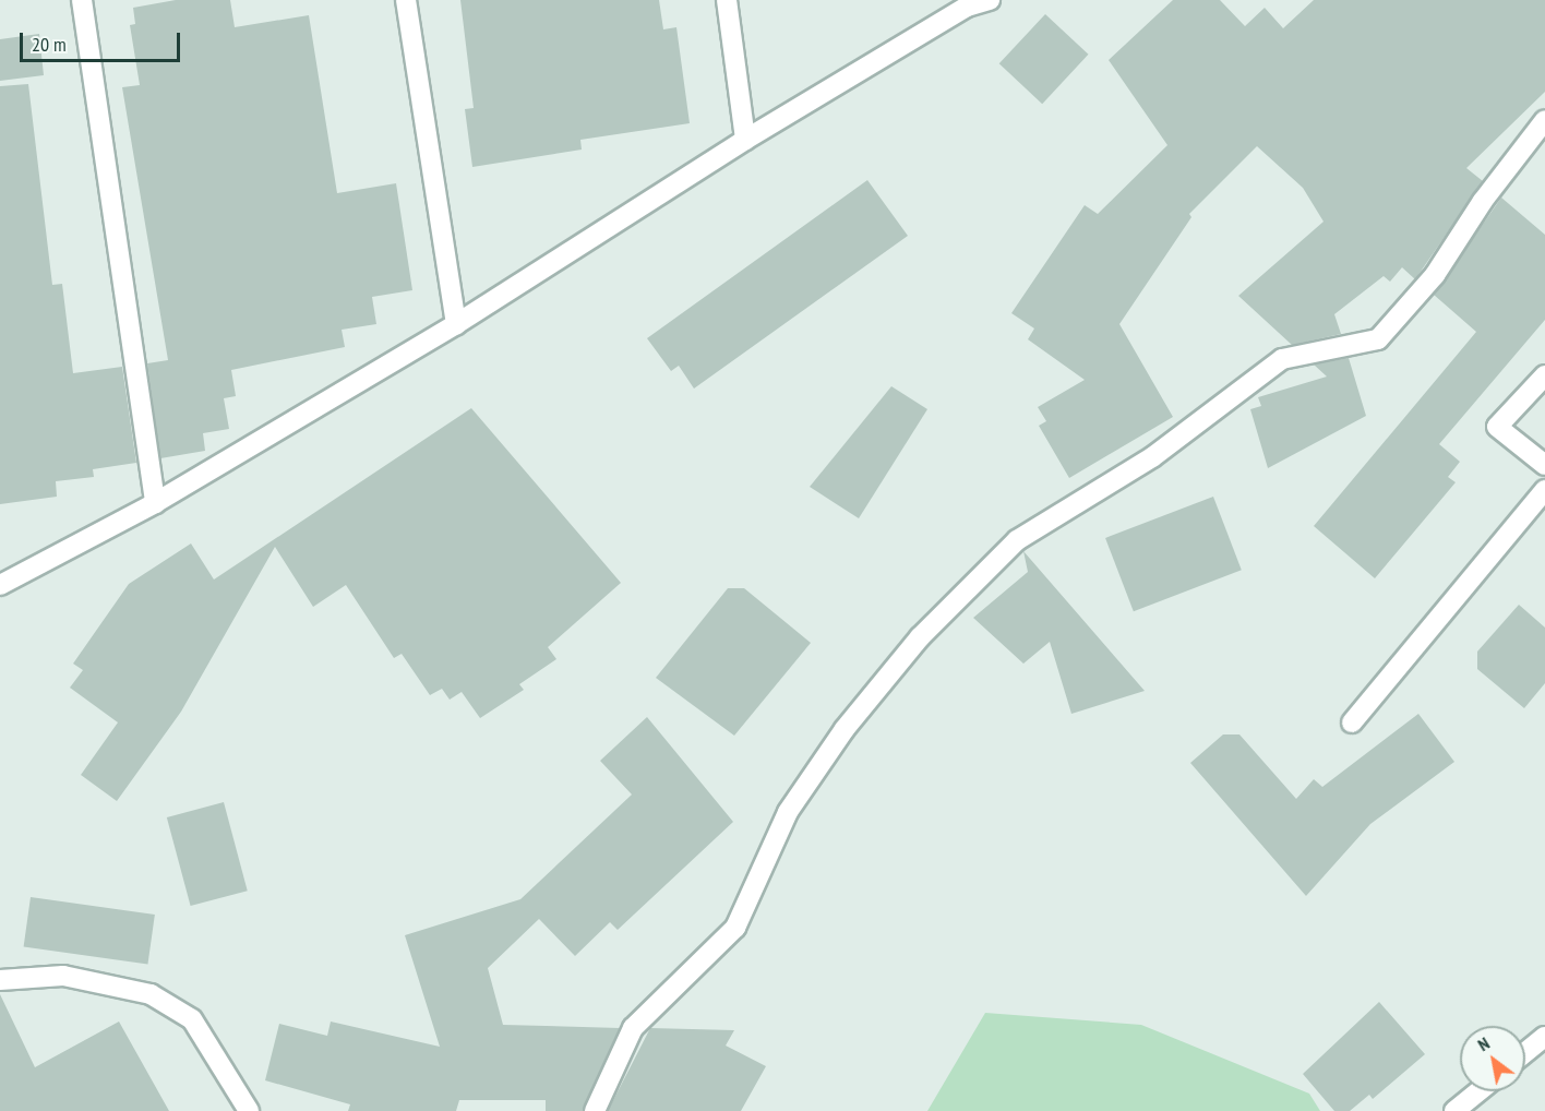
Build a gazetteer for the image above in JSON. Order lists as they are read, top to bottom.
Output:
{
  "scale_bar": "20 m",
  "north": "top left"
}
